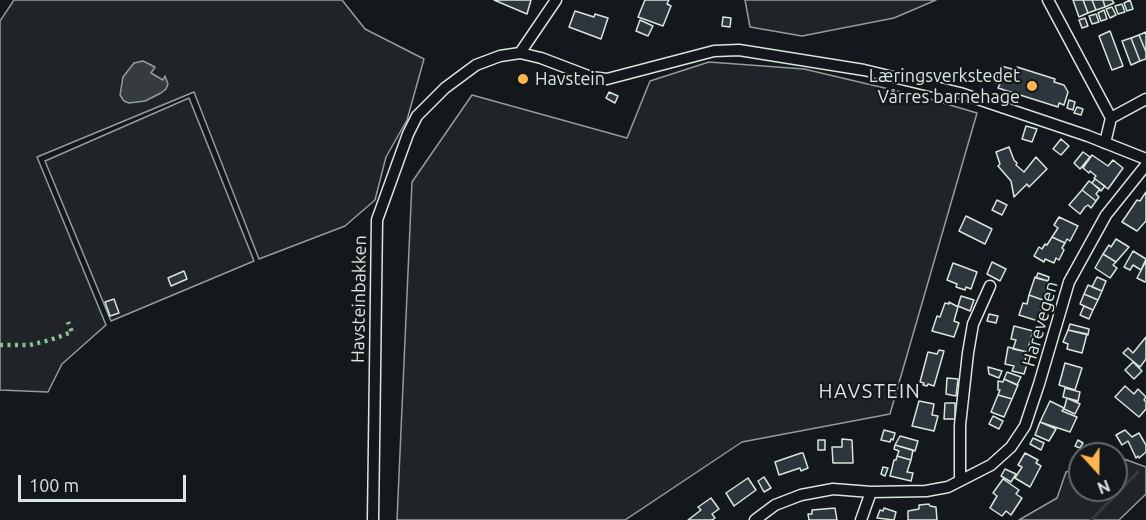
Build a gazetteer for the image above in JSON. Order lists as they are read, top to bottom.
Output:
{
  "streets": {
    "street": ["Havsteinbakken", "Harevegen"]
  },
  "districts": ["HAVSTEIN"],
  "places": ["Havstein", "Læringsverkstedet Vårres barnehage"],
  "scale_bar": "100 m",
  "north": "bottom"
}
